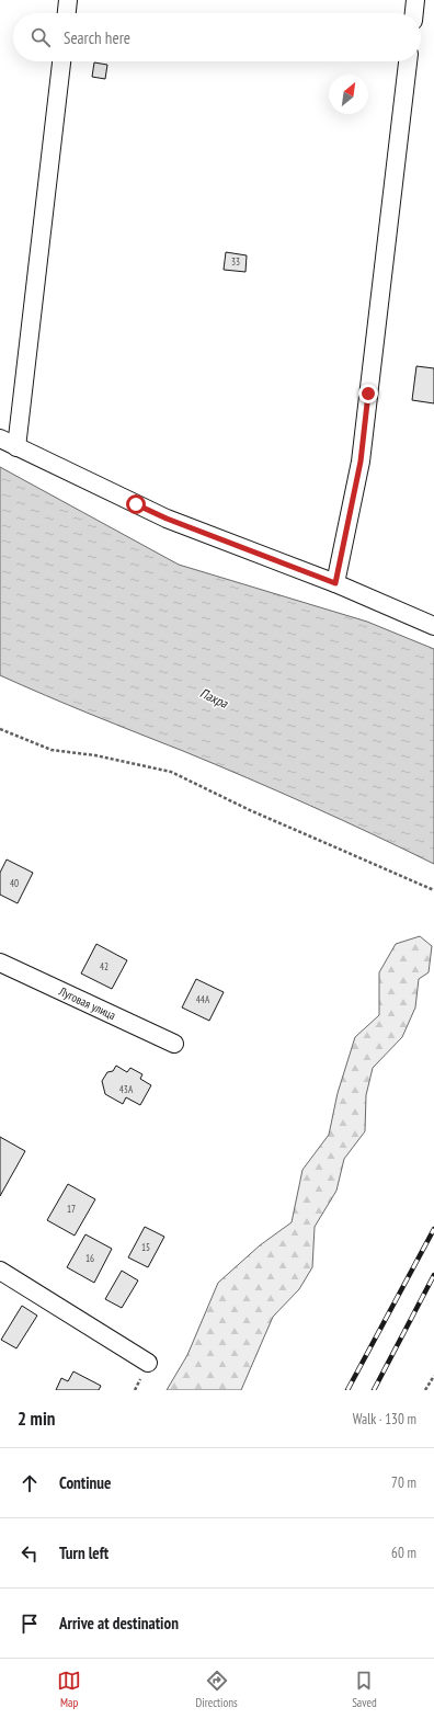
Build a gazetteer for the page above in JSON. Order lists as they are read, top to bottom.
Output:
{
  "streets": {
    "street": ["Луговая улица"]
  },
  "water": ["Пахра"],
  "house_numbers": [
    "33",
    "40",
    "42",
    "44А",
    "43А",
    "17",
    "15",
    "16"
  ],
  "north": "top right",
  "page": {
    "search": "Search here",
    "heading": ["2 min", "Walk · 130 m"],
    "list": [
      ["Continue", "70 m"],
      ["Turn left", "60 m"],
      "Arrive at destination"
    ],
    "nav": ["Map", "Directions", "Saved"]
  }
}
